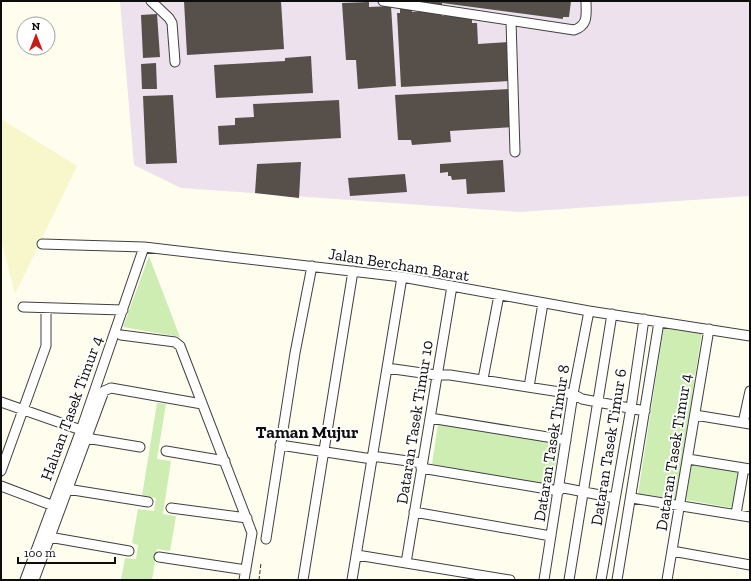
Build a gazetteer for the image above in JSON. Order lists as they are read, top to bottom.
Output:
{
  "streets": {
    "street": [
      "Jalan Bercham Barat",
      "Haluan Tasek Timur 4",
      "Dataran Tasek Timur 10",
      "Dataran Tasek Timur 8",
      "Dataran Tasek Timur 6",
      "Dataran Tasek Timur 4"
    ]
  },
  "crossings": [
    ["Jalan Bercham Barat", "Haluan Tasek Timur 4"],
    ["Jalan Bercham Barat", "Dataran Tasek Timur 10"],
    ["Jalan Bercham Barat", "Dataran Tasek Timur 8"],
    ["Jalan Bercham Barat", "Dataran Tasek Timur 6"],
    ["Jalan Bercham Barat", "Dataran Tasek Timur 4"]
  ],
  "districts": ["Taman Mujur"],
  "scale_bar": "100 m",
  "north": "top"
}
